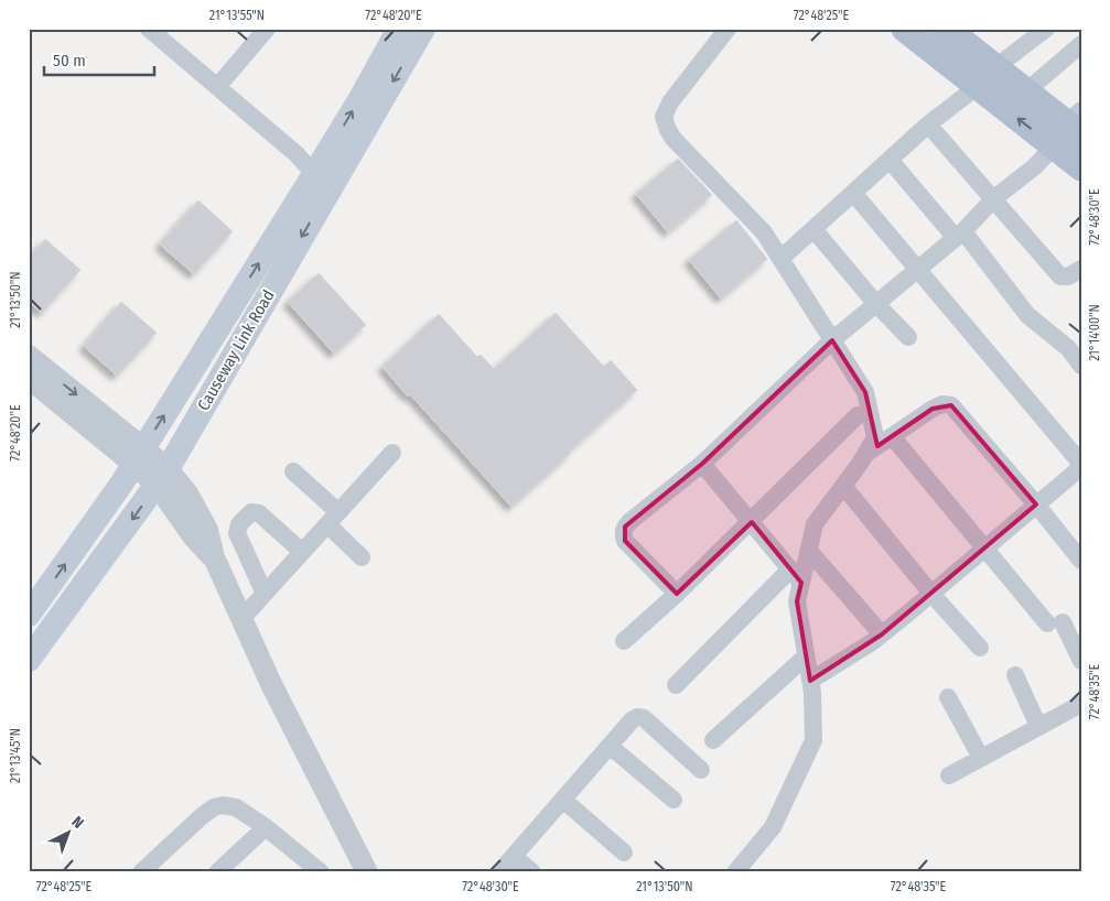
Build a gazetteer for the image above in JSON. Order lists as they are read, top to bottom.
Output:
{
  "streets": {
    "main road": ["Causeway Link Road"]
  },
  "scale_bar": "50 m",
  "north": "top right",
  "coordinates": [
    "21°13'55\"N",
    "72°48'20\"E",
    "72°48'25\"E",
    "72°48'30\"E",
    "21°13'50\"N",
    "21°14'00\"N",
    "72°48'35\"E",
    "21°13'45\"N"
  ]
}
